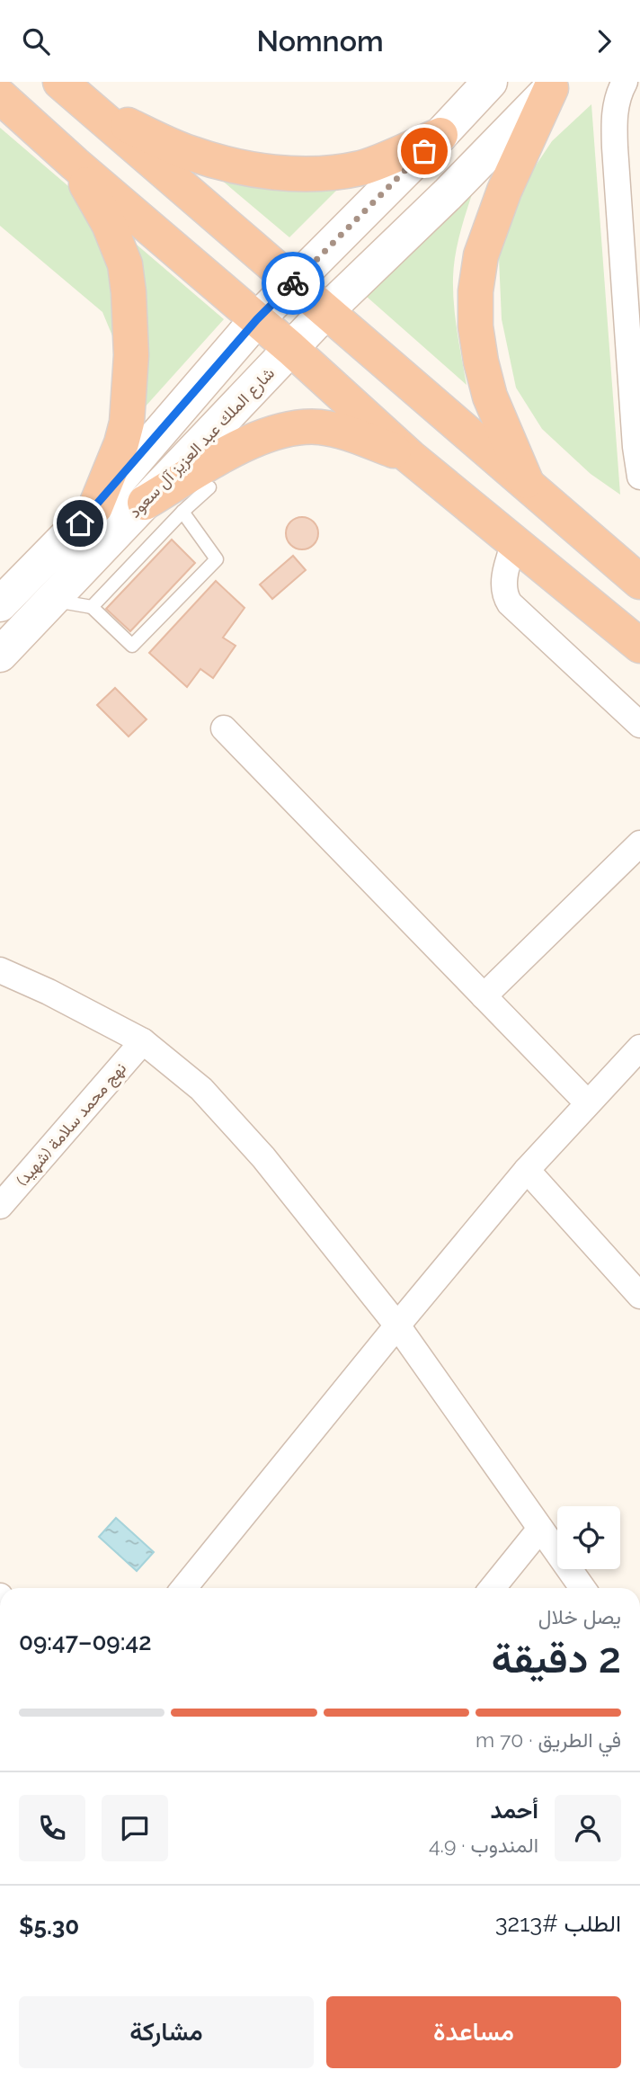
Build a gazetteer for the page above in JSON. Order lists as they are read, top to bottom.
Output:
{
  "streets": {
    "main road": ["شارع الملك عبد العزيز آل سعود"],
    "street": ["نهج محمد سلامة (شهيد)"]
  },
  "page": {
    "header": "Nomnom",
    "heading": ["2 دقيقة", "يصل خلال", "09:42–09:47"],
    "panel": [
      "أحمد",
      "المندوب · 4.9",
      "الطلب #3213",
      "$5.30"
    ],
    "bar": "في الطريق · 70 m",
    "buttons": ["مساعدة", "مشاركة"]
  }
}
